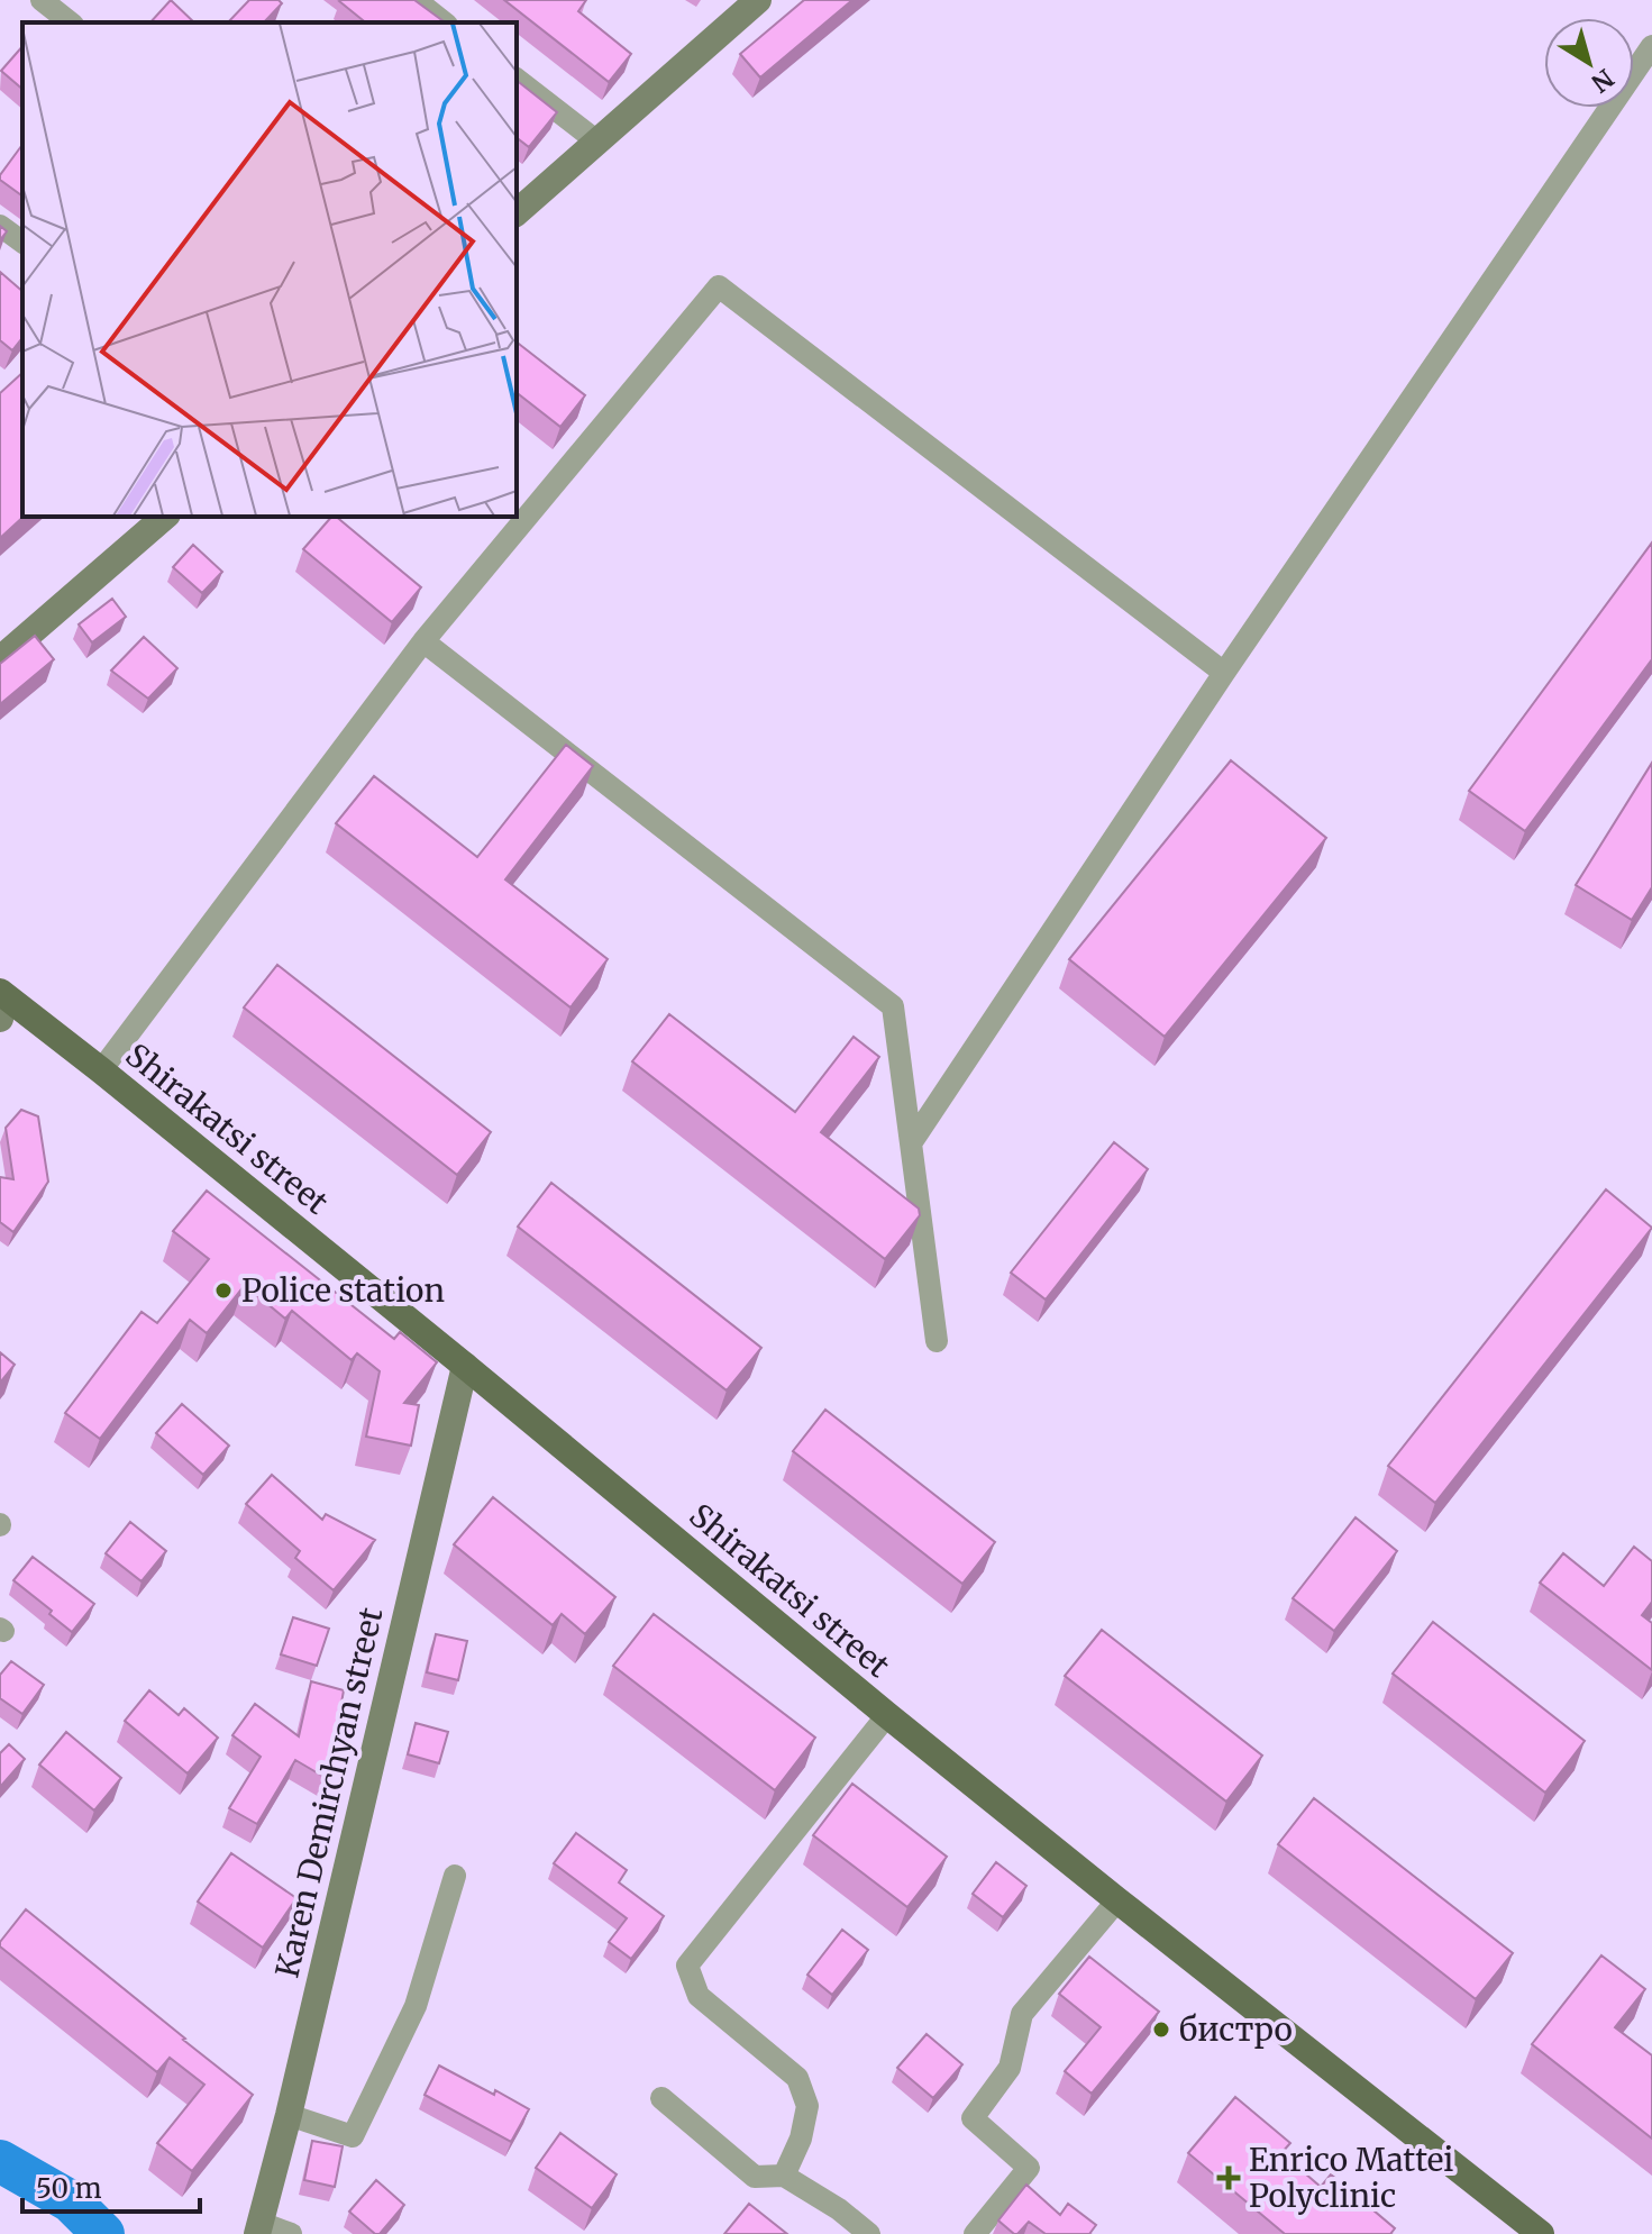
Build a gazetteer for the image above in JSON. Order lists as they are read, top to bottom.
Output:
{
  "streets": {
    "main road": ["Shirakatsi street"],
    "street": ["Karen Demirchyan street"]
  },
  "crossings": [
    ["Shirakatsi street", "Karen Demirchyan street"]
  ],
  "places": {
    "other": ["Police station", "бистро"],
    "health": ["Enrico Mattei Polyclinic"]
  },
  "scale_bar": "50 m",
  "north": "bottom right"
}
